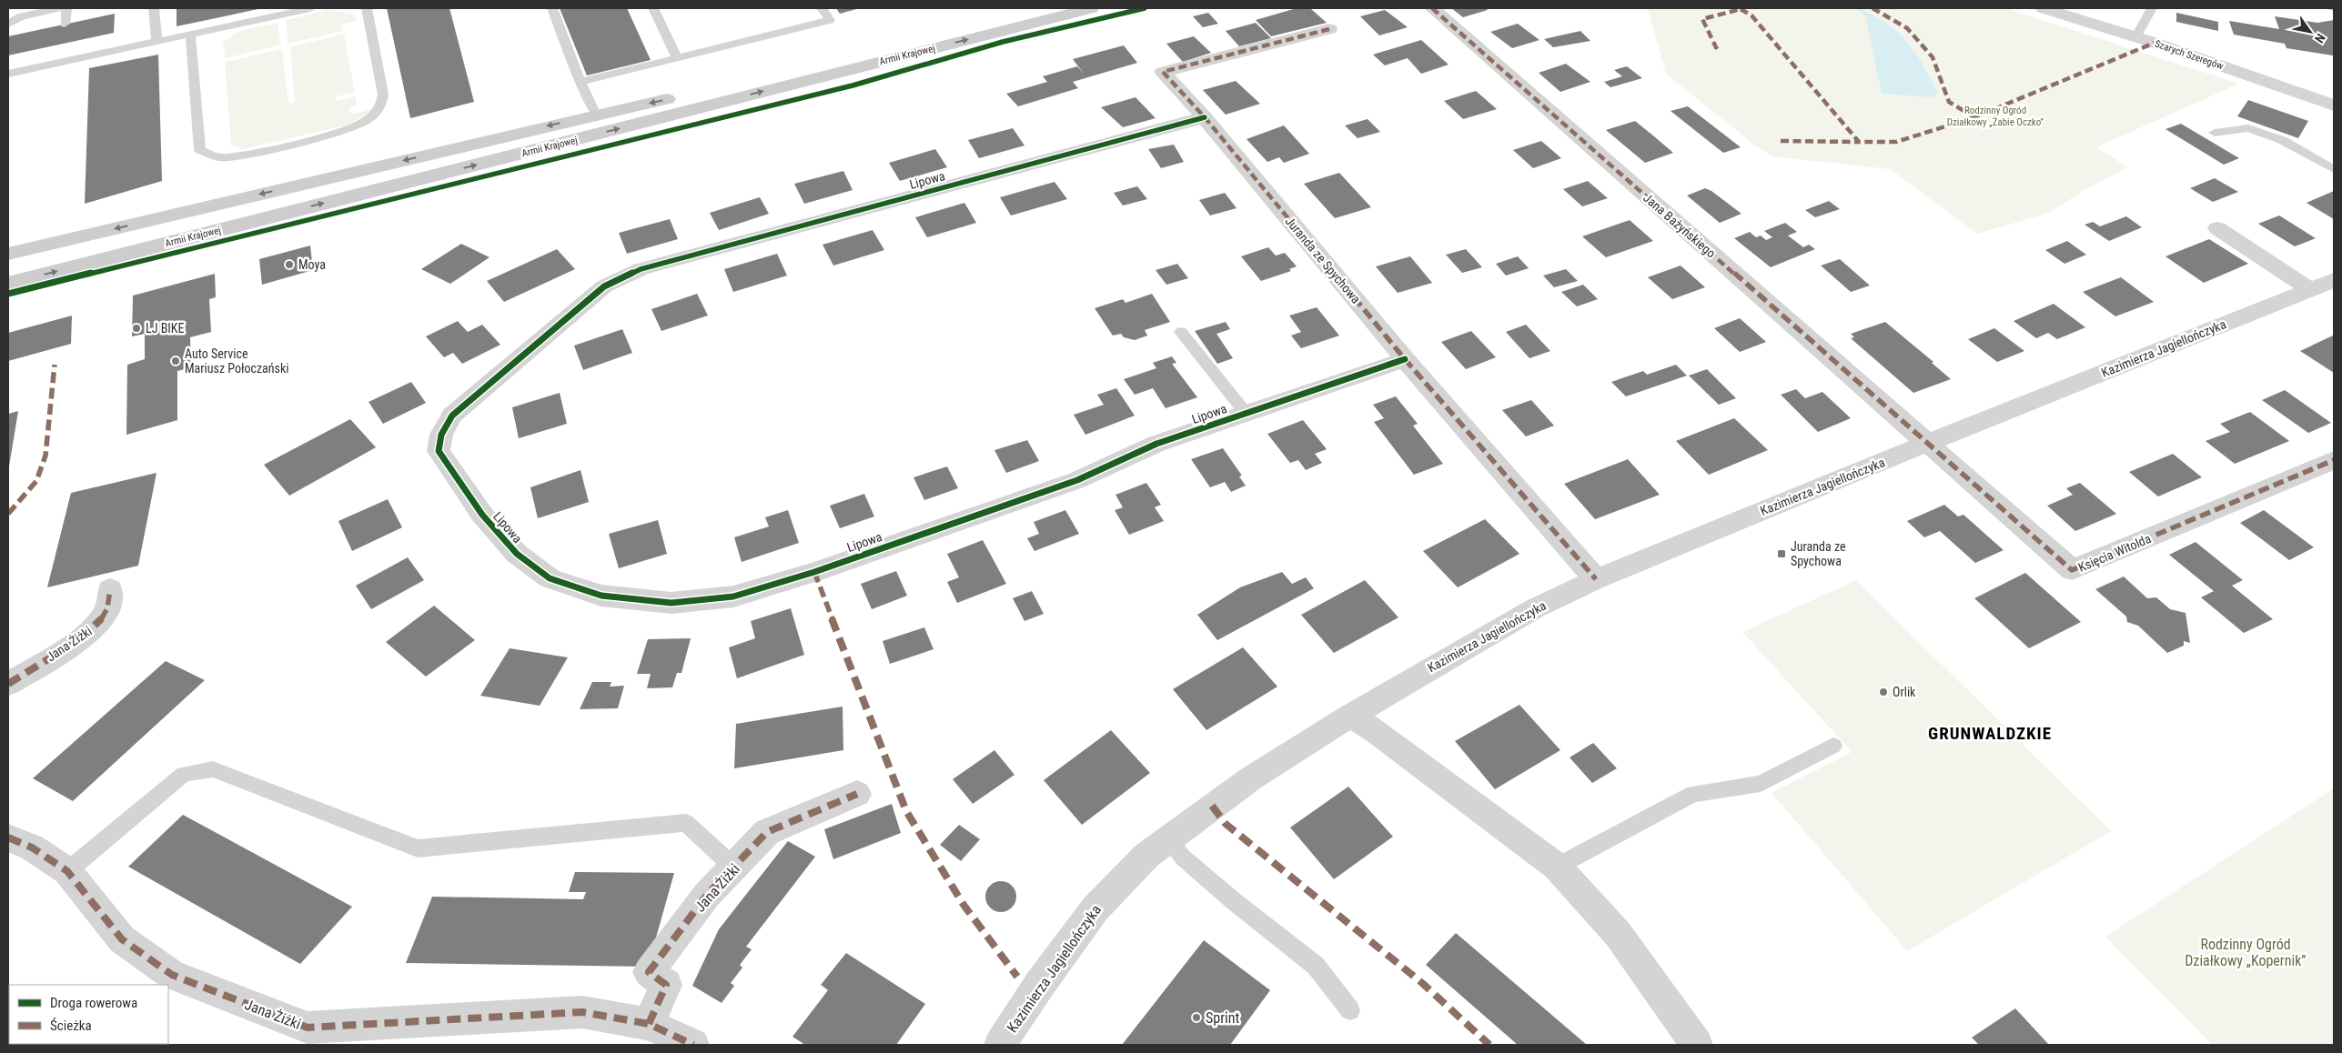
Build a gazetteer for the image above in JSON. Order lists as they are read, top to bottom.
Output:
{
  "streets": {
    "main road": ["Armii Krajowej"],
    "street": [
      "Szarych Szeregów",
      "Lipowa",
      "Jana Bażyńskiego",
      "Juranda ze Spychowa",
      "Kazimierza Jagiellończyka",
      "Księcia Witolda",
      "Jana Żiżki"
    ]
  },
  "crossings": [
    ["Lipowa", "Juranda ze Spychowa"],
    ["Jana Bażyńskiego", "Kazimierza Jagiellończyka"],
    ["Jana Bażyńskiego", "Księcia Witolda"],
    ["Juranda ze Spychowa", "Kazimierza Jagiellończyka"],
    ["Kazimierza Jagiellończyka", "Księcia Witolda"]
  ],
  "districts": ["GRUNWALDZKIE"],
  "parks": ["Rodzinny Ogród Działkowy „Żabie Oczko”", "Rodzinny Ogród Działkowy „Kopernik”"],
  "places": {
    "other": [
      "Moya",
      "LJ BIKE",
      "Auto Service Mariusz Połoczański",
      "Orlik",
      "Sprint"
    ],
    "transit": ["Juranda ze Spychowa"]
  },
  "legend": ["Droga rowerowa", "Ścieżka"],
  "north": "bottom right"
}
